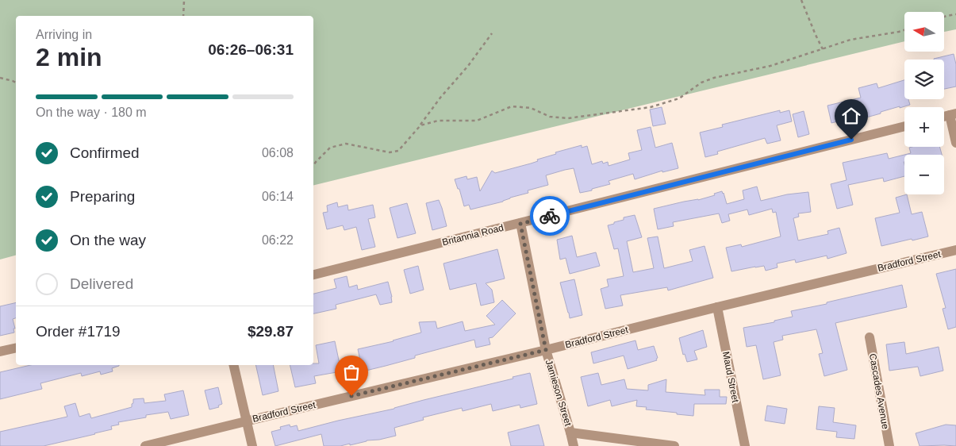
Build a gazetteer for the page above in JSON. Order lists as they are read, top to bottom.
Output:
{
  "streets": {
    "street": [
      "Britannia Road",
      "Bradford Street",
      "Maud Street",
      "Cascades Avenue",
      "Jamieson Street"
    ]
  },
  "crossings": [
    ["Britannia Road", "Jamieson Street"],
    ["Bradford Street", "Maud Street"],
    ["Bradford Street", "Jamieson Street"]
  ],
  "north": "left",
  "page": {
    "map_buttons": ["+", "−"],
    "heading": ["2 min", "Arriving in", "06:26–06:31"],
    "panel": ["Order #1719", "$29.87"],
    "bar": "On the way · 180 m",
    "list": [
      ["Confirmed", "06:08"],
      ["Preparing", "06:14"],
      ["On the way", "06:22"],
      "Delivered"
    ]
  }
}
